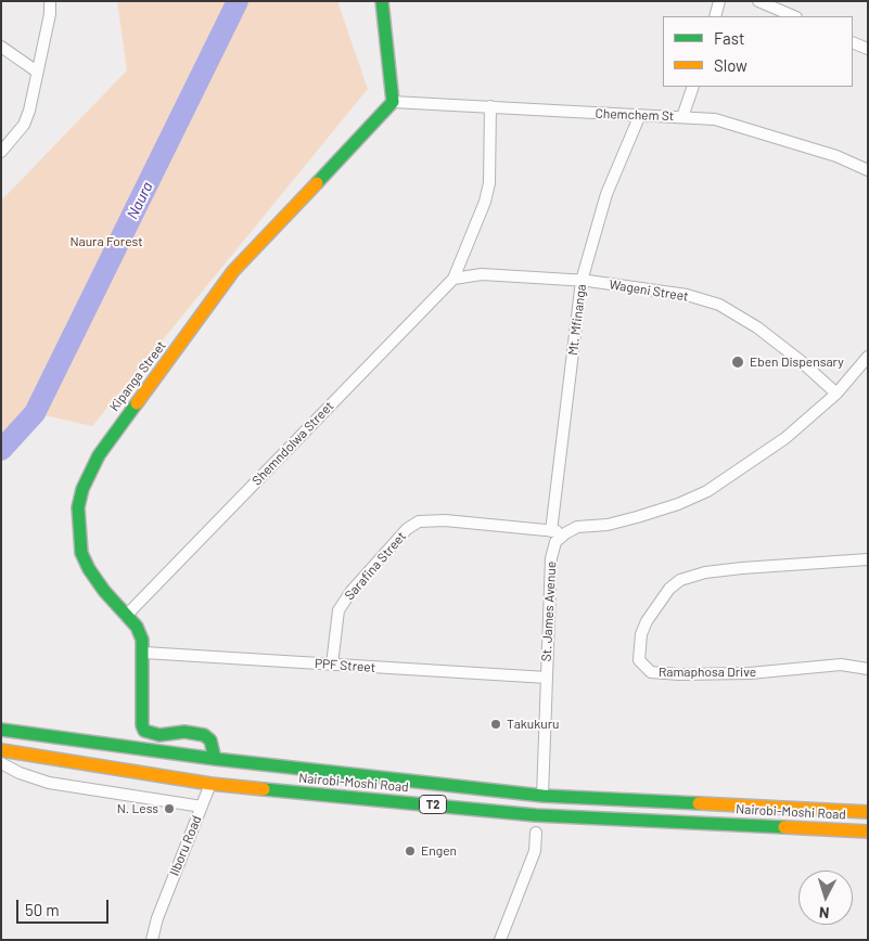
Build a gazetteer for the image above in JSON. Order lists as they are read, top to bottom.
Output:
{
  "streets": {
    "main road": ["Kipanga Street", "Nairobi-Moshi Road", "T2"],
    "street": [
      "Chemchem St",
      "Wageni Street",
      "Mt. Mfinanga",
      "Shemndolwa Street",
      "Sarafina Street",
      "St. James Avenue",
      "PPF Street",
      "Ramaphosa Drive",
      "Ilboru Road"
    ]
  },
  "crossings": [
    ["Chemchem St", "Mt. Mfinanga"],
    ["Chemchem St", "Kipanga Street"],
    ["Wageni Street", "Mt. Mfinanga"],
    ["Wageni Street", "Shemndolwa Street"],
    ["Mt. Mfinanga", "Sarafina Street"],
    ["Kipanga Street", "Shemndolwa Street"],
    ["Kipanga Street", "PPF Street"],
    ["Kipanga Street", "Nairobi-Moshi Road"],
    ["Sarafina Street", "St. James Avenue"],
    ["Sarafina Street", "PPF Street"],
    ["St. James Avenue", "PPF Street"],
    ["St. James Avenue", "Nairobi-Moshi Road"],
    ["Nairobi-Moshi Road", "Ilboru Road"]
  ],
  "water": ["Naura"],
  "parks": ["Naura Forest"],
  "places": [
    "Eben Dispensary",
    "Takukuru",
    "N. Less",
    "Engen"
  ],
  "legend": ["Fast", "Slow"],
  "scale_bar": "50 m",
  "north": "bottom"
}
